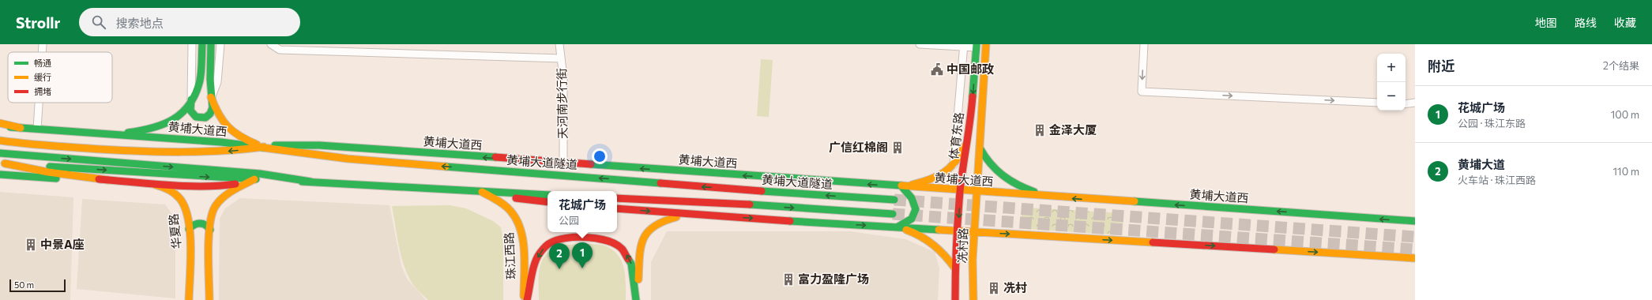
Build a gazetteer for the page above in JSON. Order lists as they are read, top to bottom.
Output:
{
  "streets": {
    "main road": [
      "黄埔大道西",
      "体育东路",
      "黄埔大道隧道",
      "华夏路",
      "冼村路",
      "珠江西路"
    ],
    "street": ["天河南步行街"]
  },
  "crossings": [
    ["天河南步行街", "黄埔大道西"],
    ["黄埔大道西", "体育东路"],
    ["黄埔大道西", "黄埔大道隧道"],
    ["黄埔大道西", "冼村路"],
    ["体育东路", "冼村路"]
  ],
  "places": {
    "public building": ["中国邮政"],
    "building": [
      "金泽大厦",
      "广信红棉阁",
      "中景A座",
      "富力盈隆广场",
      "冼村"
    ]
  },
  "legend": ["畅通", "缓行", "拥堵"],
  "scale_bar": "50 m",
  "page": {
    "header": "Strollr",
    "search": "搜索地点",
    "nav": ["地图", "路线", "收藏"],
    "heading": ["附近", "2个结果"],
    "map_buttons": ["+", "−"],
    "list": [
      {
        "mark": "1",
        "name": "花城广场",
        "note": "公园 · 珠江东路",
        "value": "100 m"
      },
      {
        "mark": "2",
        "name": "黄埔大道",
        "note": "火车站 · 珠江西路",
        "value": "110 m"
      }
    ],
    "popup": ["花城广场", "公园"],
    "pins": ["1", "2"],
    "scale": "50 m"
  }
}
